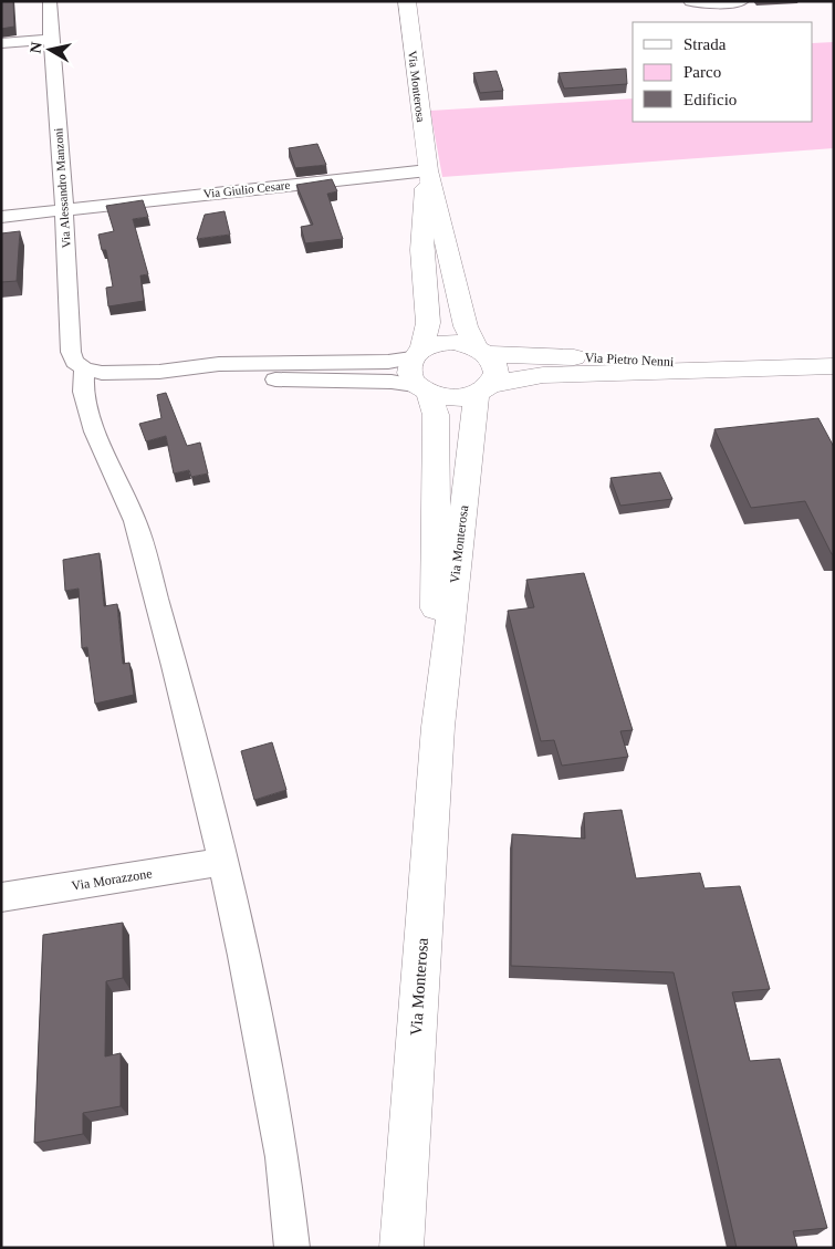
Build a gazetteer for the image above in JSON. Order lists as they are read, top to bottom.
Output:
{
  "streets": {
    "main road": ["Via Monterosa", "Via Pietro Nenni"],
    "street": ["Via Alessandro Manzoni", "Via Giulio Cesare", "Via Morazzone"]
  },
  "crossings": [
    ["Via Monterosa", "Via Giulio Cesare"],
    ["Via Monterosa", "Via Pietro Nenni"],
    ["Via Alessandro Manzoni", "Via Giulio Cesare"]
  ],
  "legend": ["Strada", "Parco", "Edificio"],
  "north": "left"
}
